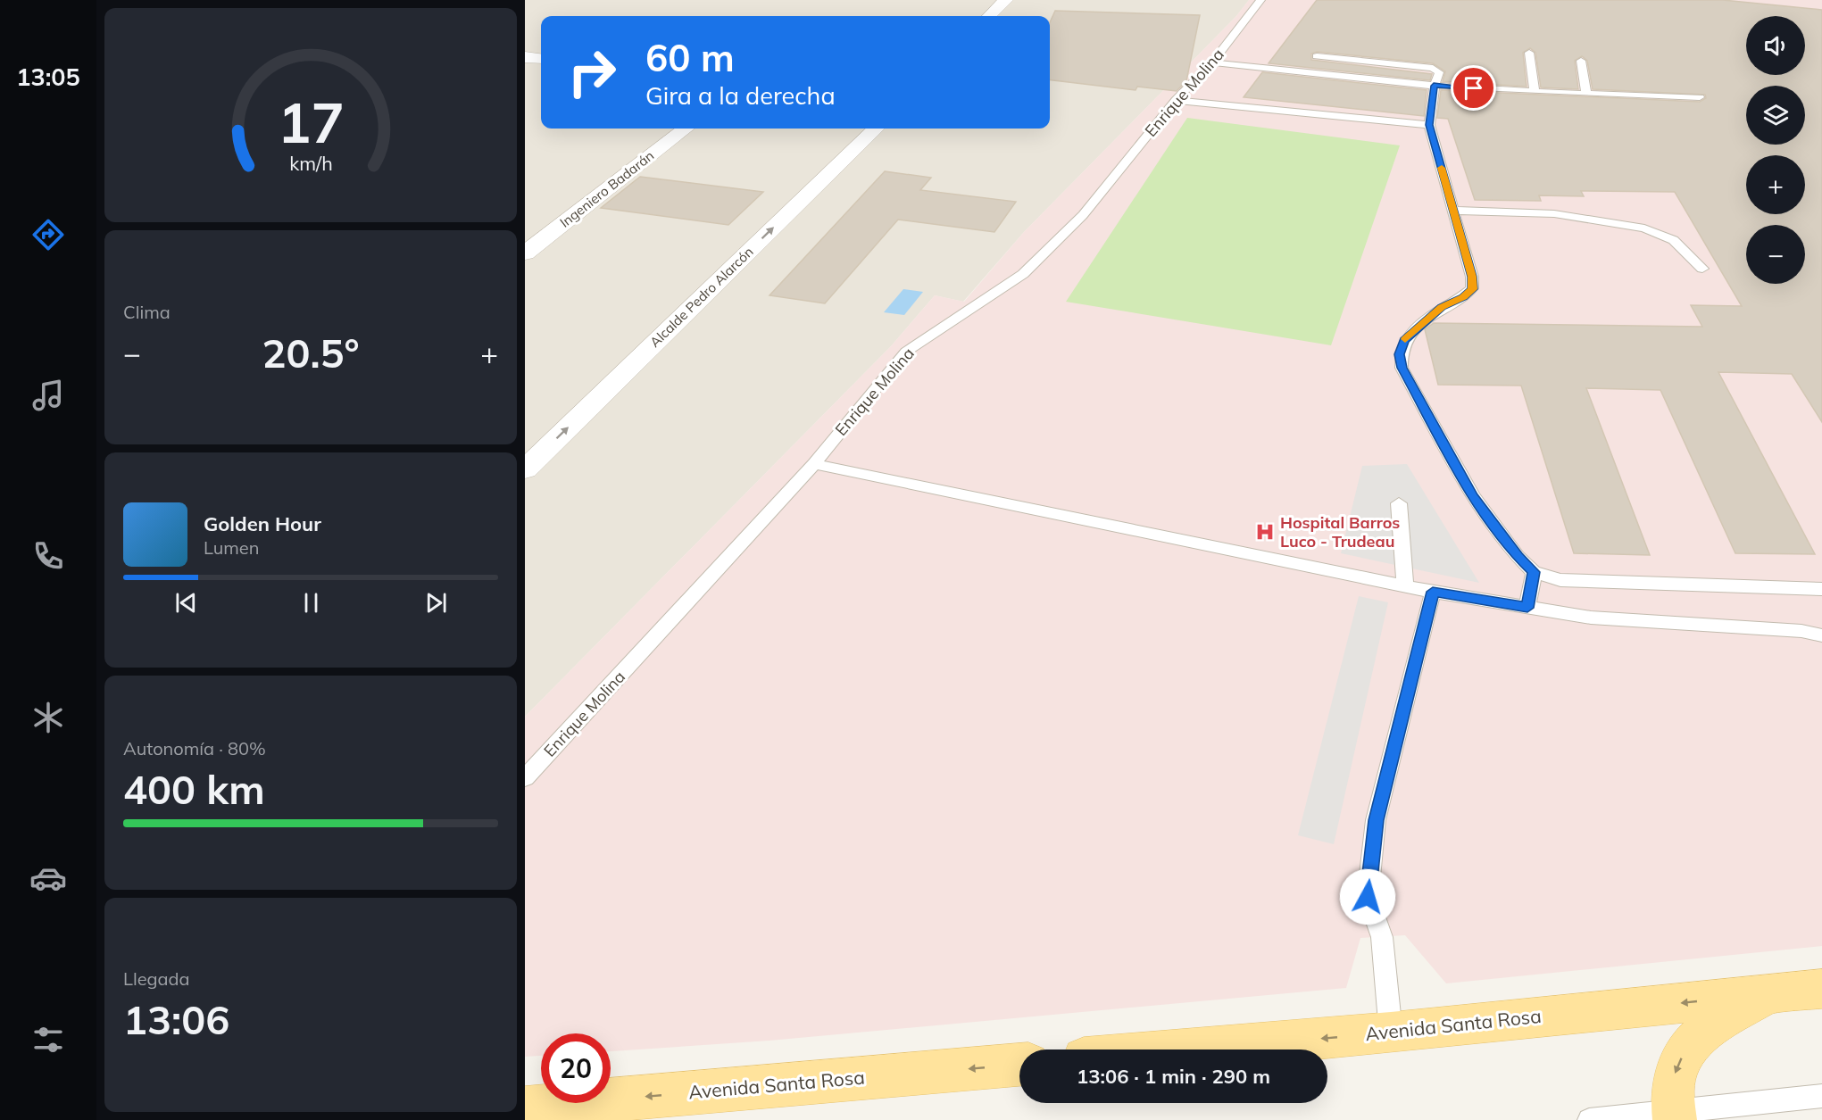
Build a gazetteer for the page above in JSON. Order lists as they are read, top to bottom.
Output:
{
  "streets": {
    "main road": ["Avenida Santa Rosa"],
    "street": ["Ingeniero Badarán", "Alcalde Pedro Alarcón"],
    "lane": ["Enrique Molina"]
  },
  "one_way": ["Alcalde Pedro Alarcón", "Avenida Santa Rosa"],
  "places": {
    "hospital": ["Hospital Barros Luco - Trudeau"]
  },
  "page": {
    "tabs": "13:05",
    "map_buttons": ["+", "−"],
    "turn": ["60 m", "Gira a la derecha"],
    "tile": [
      "Clima",
      ["Autonomía · 80%", "400 km"],
      ["Llegada", "13:06"]
    ],
    "heat": ["−", "20.5°", "+"],
    "song": ["Golden Hour", "Lumen"],
    "limit": "20",
    "trip": "13:06 · 1 min · 290 m",
    "gauge": ["17", "km/h"]
  }
}
